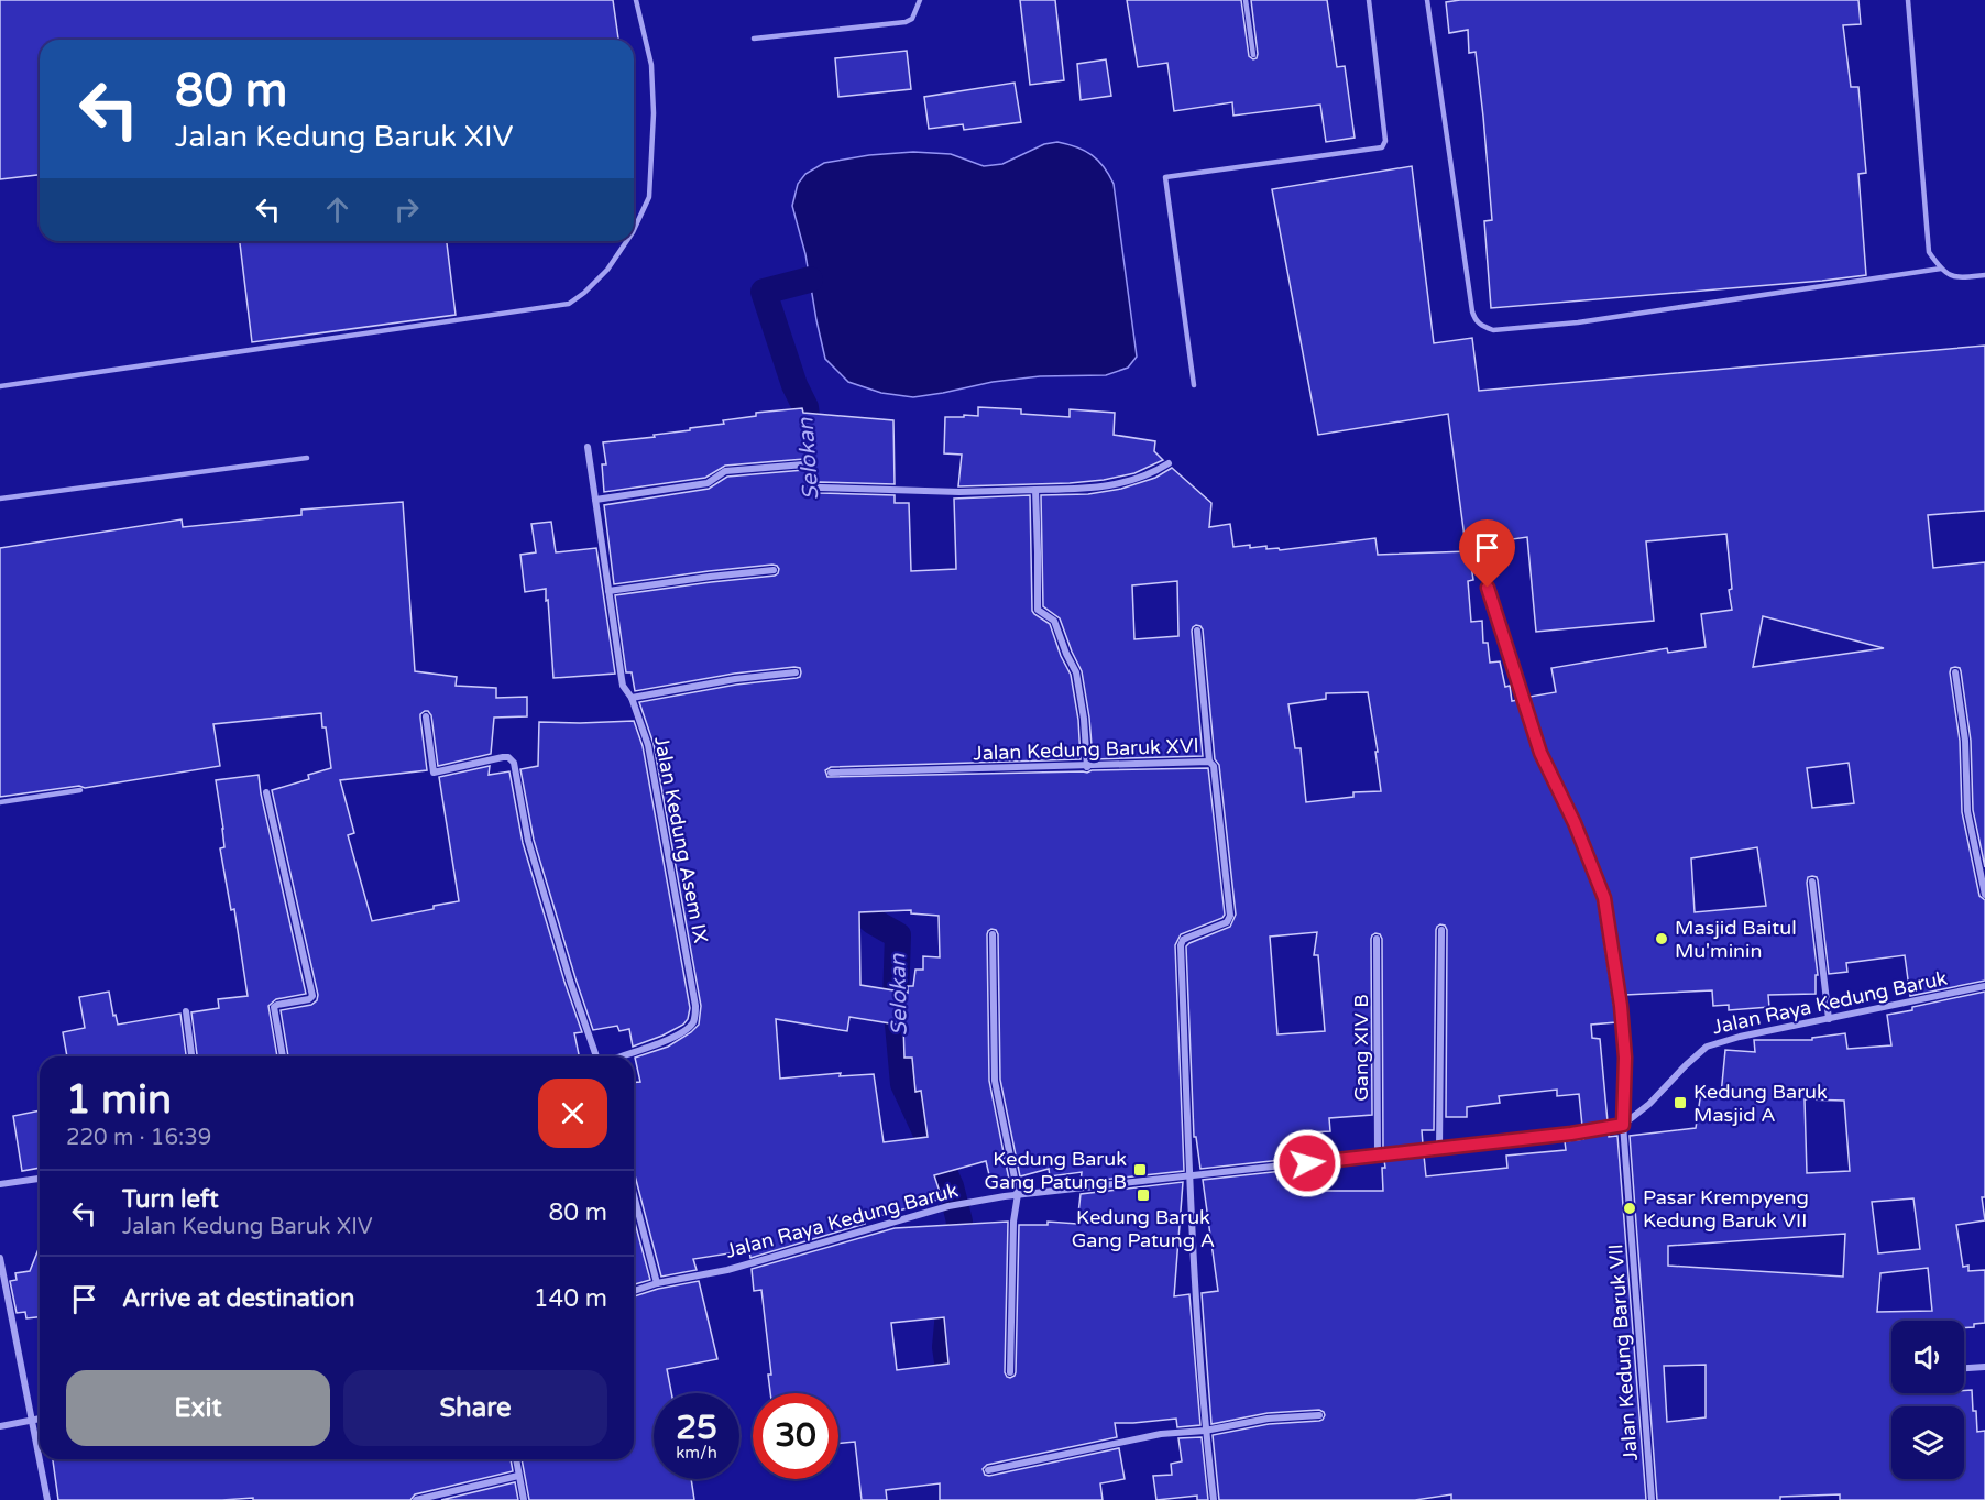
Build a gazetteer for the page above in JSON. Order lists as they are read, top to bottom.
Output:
{
  "streets": {
    "street": [
      "Jalan Kedung Baruk XVI",
      "Jalan Kedung Asem IX",
      "Jalan Raya Kedung Baruk",
      "Gang XIV B",
      "Jalan Kedung Baruk VII"
    ]
  },
  "crossings": [
    ["Jalan Kedung Baruk XVI", "Jalan Raya Kedung Baruk"],
    ["Jalan Raya Kedung Baruk", "Gang XIV B"],
    ["Jalan Raya Kedung Baruk", "Jalan Kedung Baruk VII"]
  ],
  "water": ["Selokan"],
  "places": {
    "other": ["Masjid Baitul Mu'minin", "Pasar Krempyeng Kedung Baruk VII"],
    "transit": ["Kedung Baruk Masjid A", "Kedung Baruk Gang Patung B", "Kedung Baruk Gang Patung A"]
  },
  "page": {
    "turn": ["80 m", "Jalan Kedung Baruk XIV"],
    "heading": ["1 min", "220 m · 16:39"],
    "list": [
      {
        "name": "Turn left",
        "note": "Jalan Kedung Baruk XIV",
        "value": "80 m"
      },
      {
        "name": "Arrive at destination",
        "value": "140 m"
      }
    ],
    "buttons": ["Exit", "Share"],
    "speed": "25 km/h",
    "limit": "30"
  }
}
